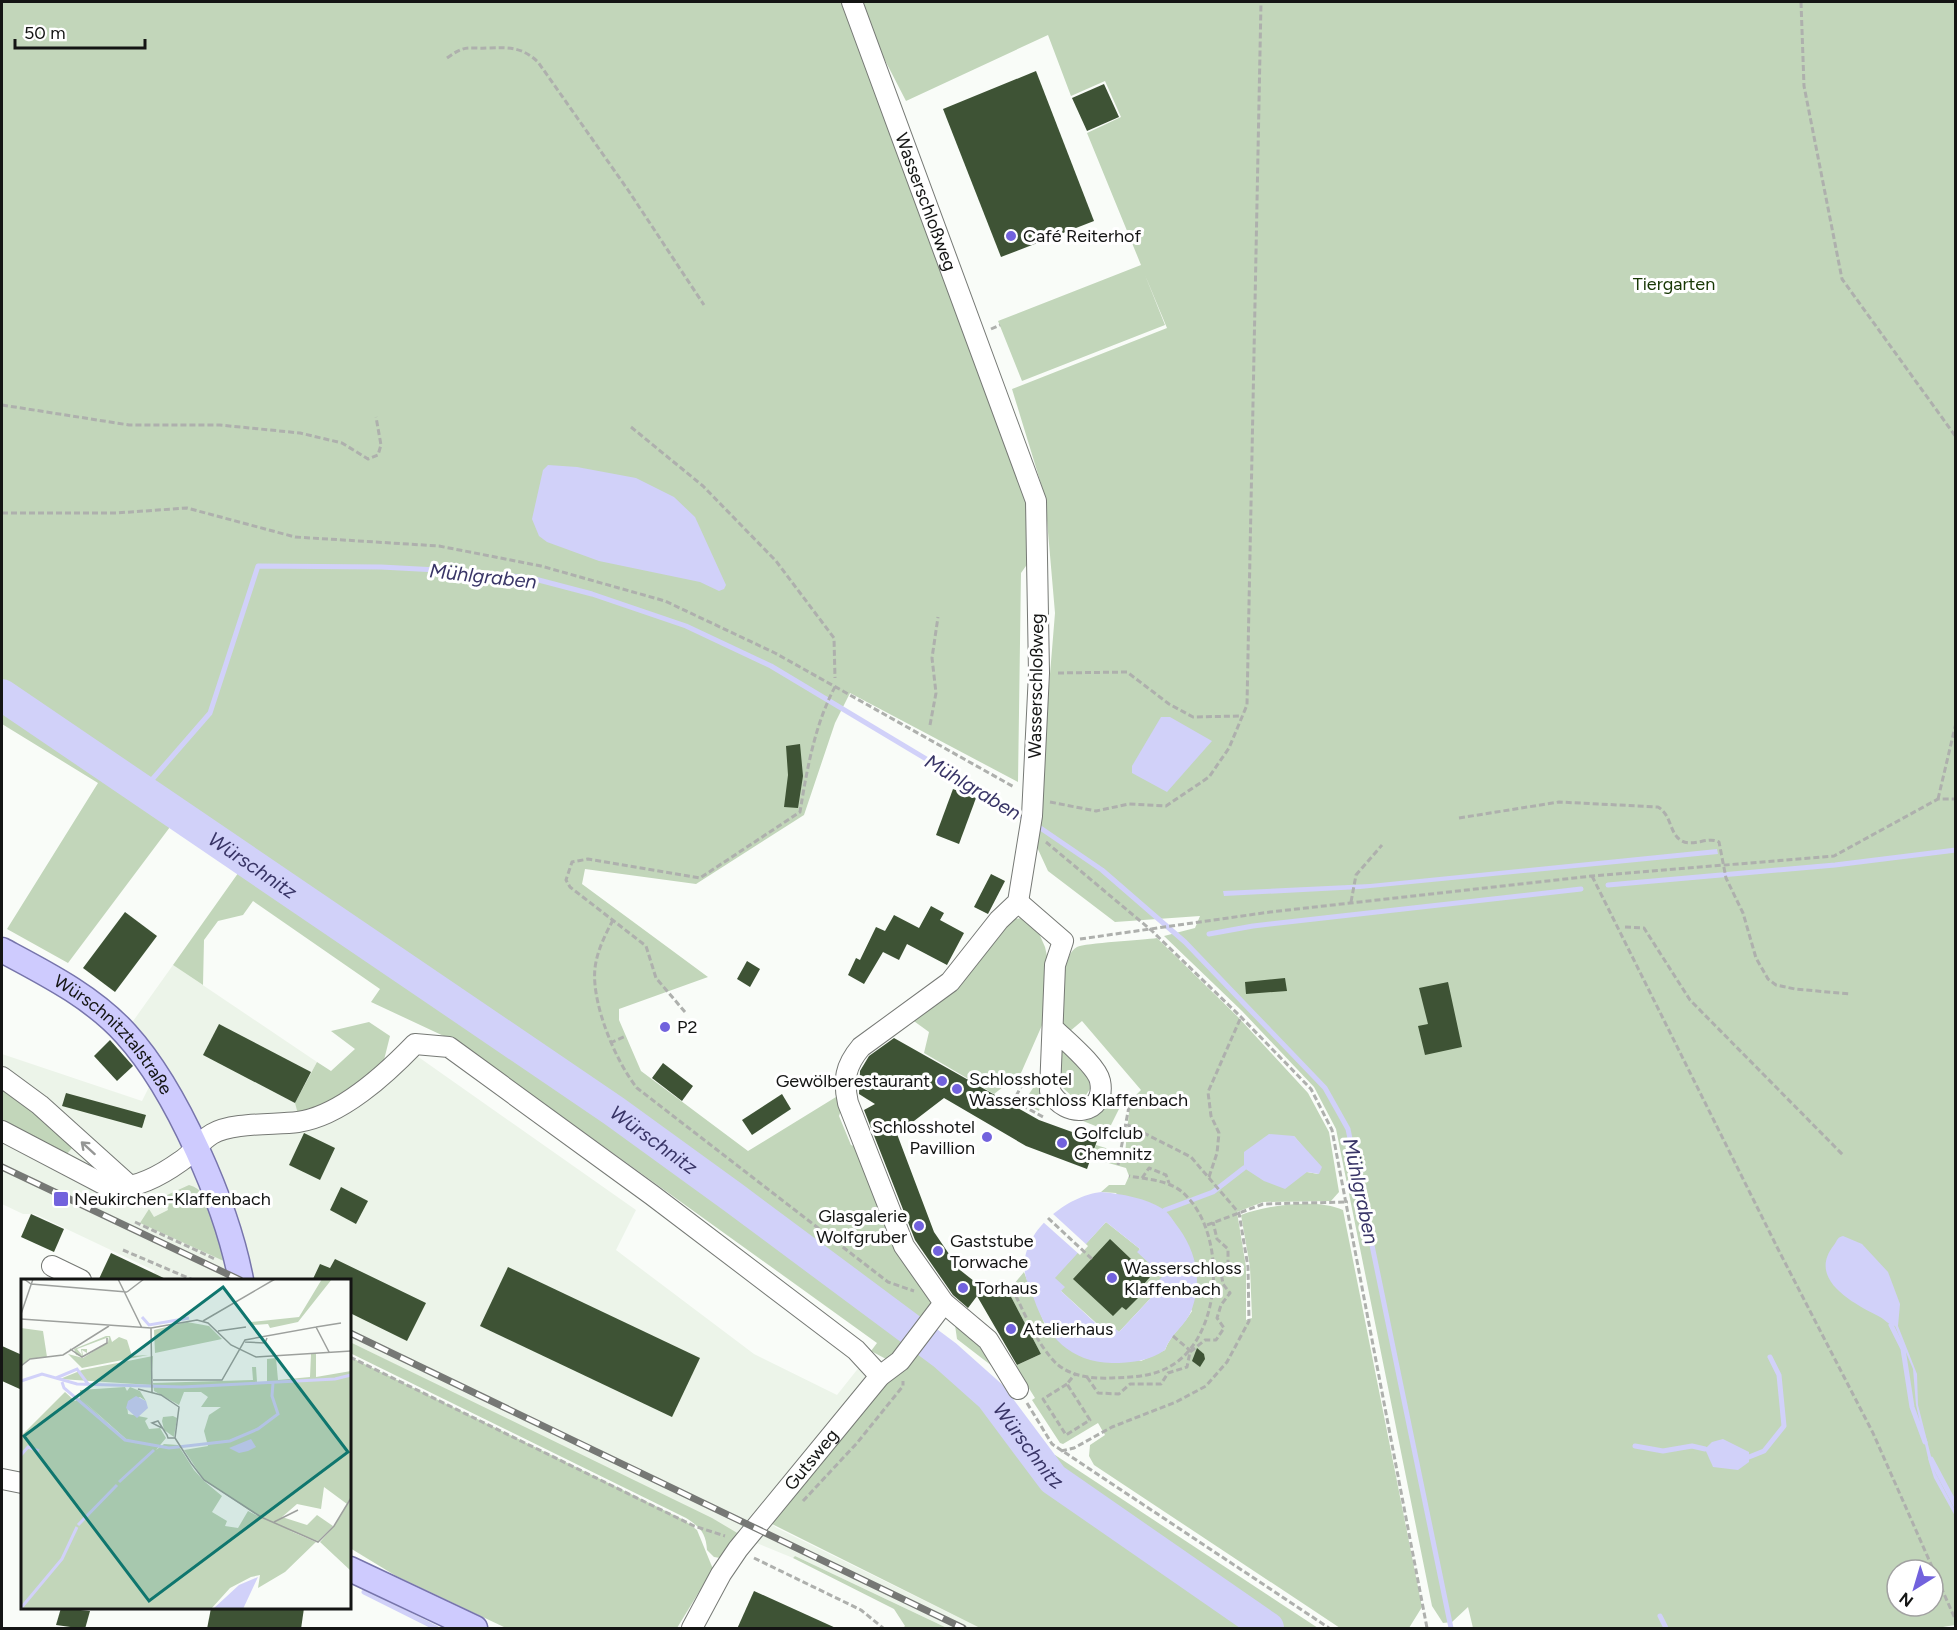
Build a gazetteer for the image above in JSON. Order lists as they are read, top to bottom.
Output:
{
  "streets": {
    "main road": ["Würschnitztalstraße"],
    "street": ["Wasserschloßweg", "Gutsweg"]
  },
  "water": ["Mühlgraben", "Würschnitz"],
  "parks": ["Tiergarten"],
  "places": {
    "other": [
      "Café Reiterhof",
      "P2",
      "Gewölberestaurant",
      "Schlosshotel Wasserschloss Klaffenbach",
      "Schlosshotel Pavillion",
      "Golfclub Chemnitz",
      "Glasgalerie Wolfgruber",
      "Gaststube Torwache",
      "Wasserschloss Klaffenbach",
      "Torhaus",
      "Atelierhaus"
    ],
    "transit": ["Neukirchen-Klaffenbach"]
  },
  "scale_bar": "50 m",
  "north": "bottom left"
}
